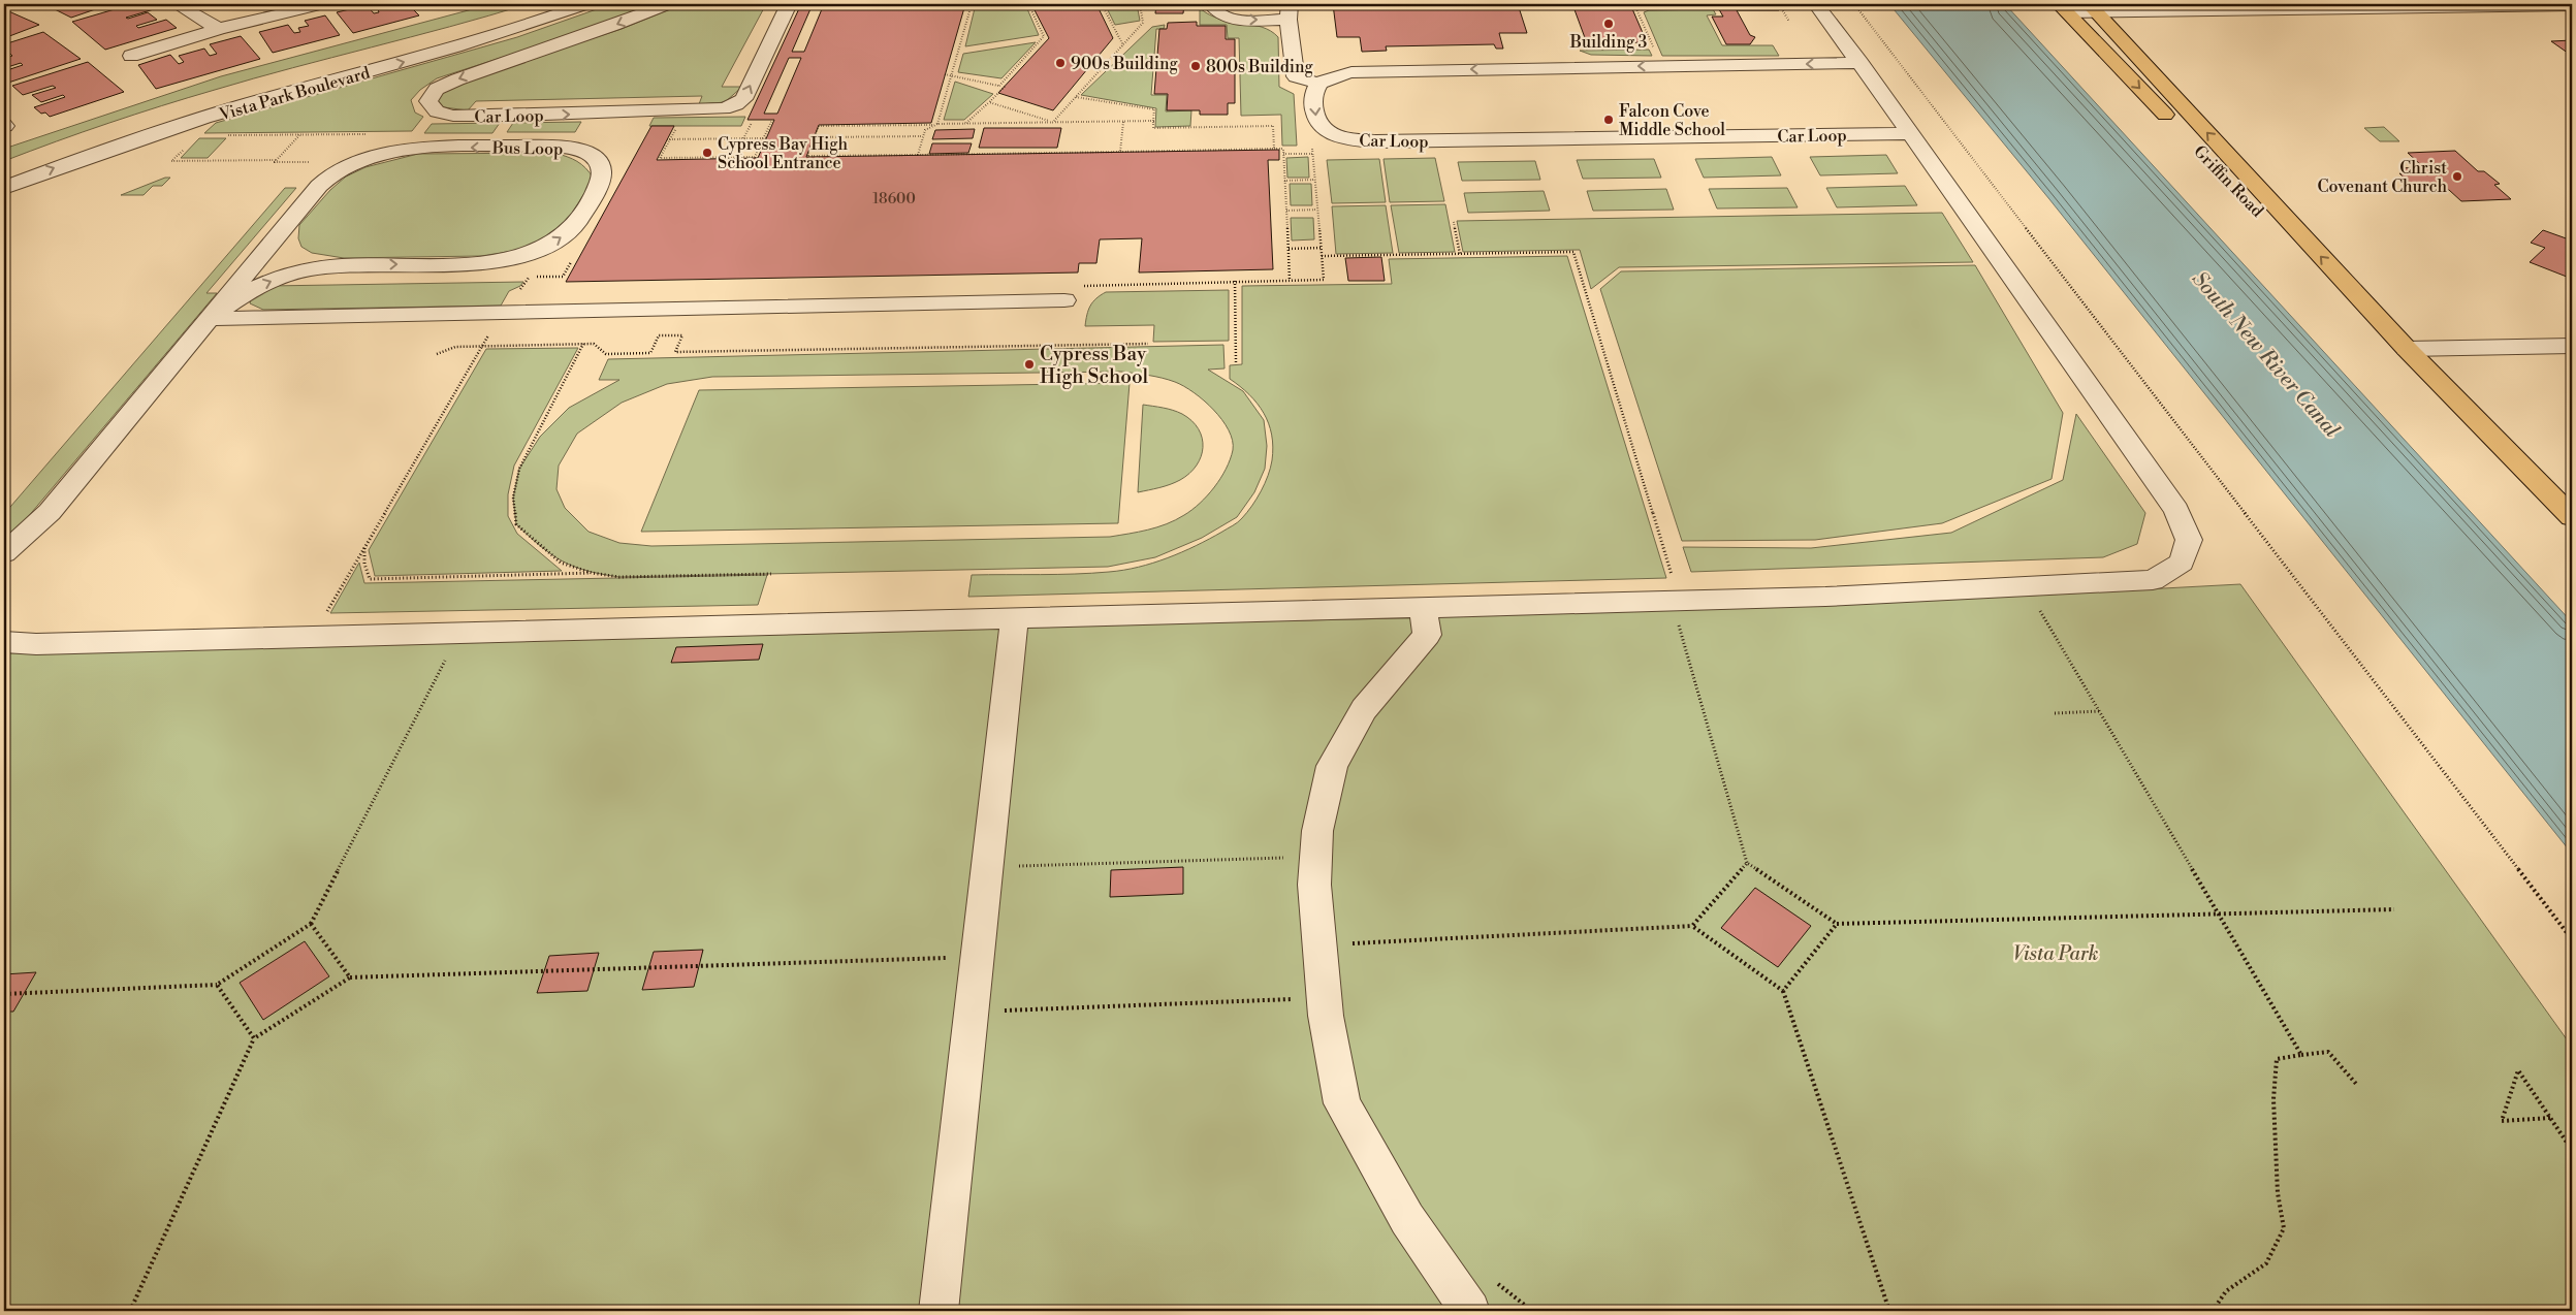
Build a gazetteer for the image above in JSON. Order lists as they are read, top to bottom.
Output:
{
  "streets": {
    "main road": ["Griffin Road"],
    "street": ["Vista Park Boulevard", "Car Loop", "Bus Loop"]
  },
  "water": ["South New River Canal"],
  "parks": ["Vista Park"],
  "places": [
    "Building 3",
    "900s Building",
    "800s Building",
    "Falcon Cove Middle School",
    "Cypress Bay High School Entrance",
    "Christ Covenant Church",
    "Cypress Bay High School"
  ],
  "house_numbers": ["18600"]
}
